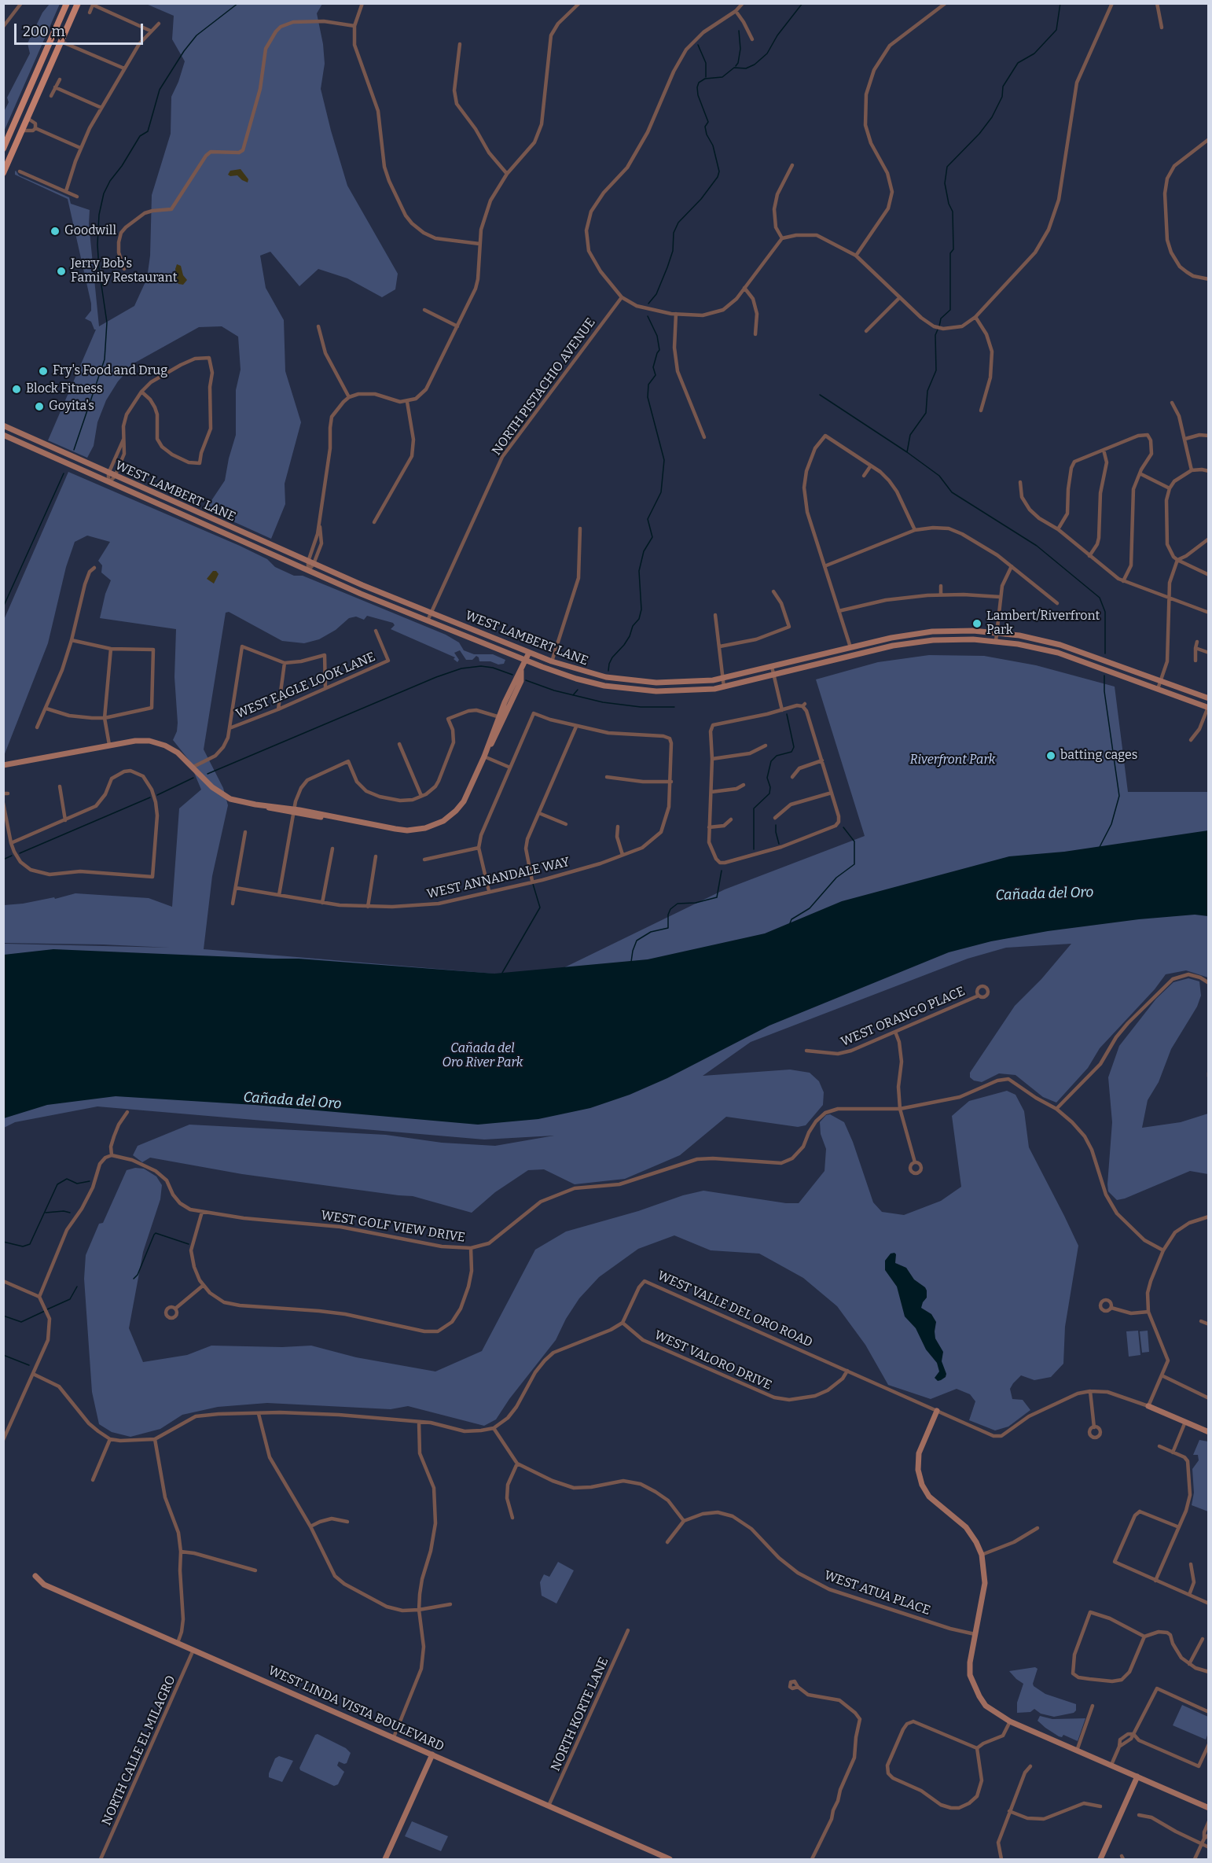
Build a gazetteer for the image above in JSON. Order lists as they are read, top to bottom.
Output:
{
  "streets": {
    "main road": ["WEST LAMBERT LANE", "WEST VALLE DEL ORO ROAD", "WEST LINDA VISTA BOULEVARD"],
    "street": [
      "NORTH PISTACHIO AVENUE",
      "WEST EAGLE LOOK LANE",
      "WEST ANNANDALE WAY",
      "WEST ORANGO PLACE",
      "WEST GOLF VIEW DRIVE",
      "WEST VALORO DRIVE",
      "WEST ATUA PLACE",
      "NORTH KORTE LANE",
      "NORTH CALLE EL MILAGRO"
    ]
  },
  "crossings": [
    ["NORTH PISTACHIO AVENUE", "WEST LAMBERT LANE"],
    ["WEST VALLE DEL ORO ROAD", "WEST VALORO DRIVE"],
    ["WEST LINDA VISTA BOULEVARD", "NORTH KORTE LANE"],
    ["WEST LINDA VISTA BOULEVARD", "NORTH CALLE EL MILAGRO"]
  ],
  "water": ["Cañada del Oro"],
  "parks": ["Riverfront Park", "Cañada del Oro River Park"],
  "places": [
    "Goodwill",
    "Jerry Bob's Family Restaurant",
    "Fry's Food and Drug",
    "Block Fitness",
    "Goyita's",
    "Lambert/Riverfront Park",
    "batting cages"
  ],
  "scale_bar": "200 m"
}
